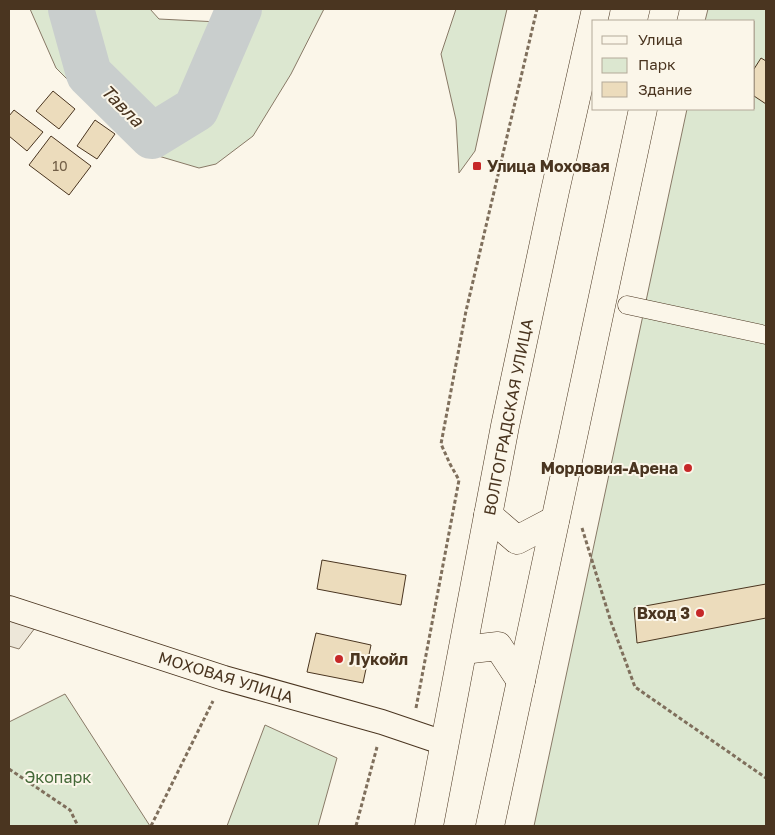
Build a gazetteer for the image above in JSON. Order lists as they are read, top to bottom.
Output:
{
  "streets": {
    "main road": ["ВОЛГОГРАДСКАЯ УЛИЦА"],
    "street": ["МОХОВАЯ УЛИЦА"]
  },
  "crossings": [
    ["ВОЛГОГРАДСКАЯ УЛИЦА", "МОХОВАЯ УЛИЦА"]
  ],
  "water": ["Тавла"],
  "parks": ["Экопарк"],
  "places": {
    "transit": ["Улица Моховая"],
    "other": ["Мордовия-Арена", "Вход 3", "Лукойл"]
  },
  "house_numbers": ["10"],
  "legend": ["Улица", "Парк", "Здание"]
}
